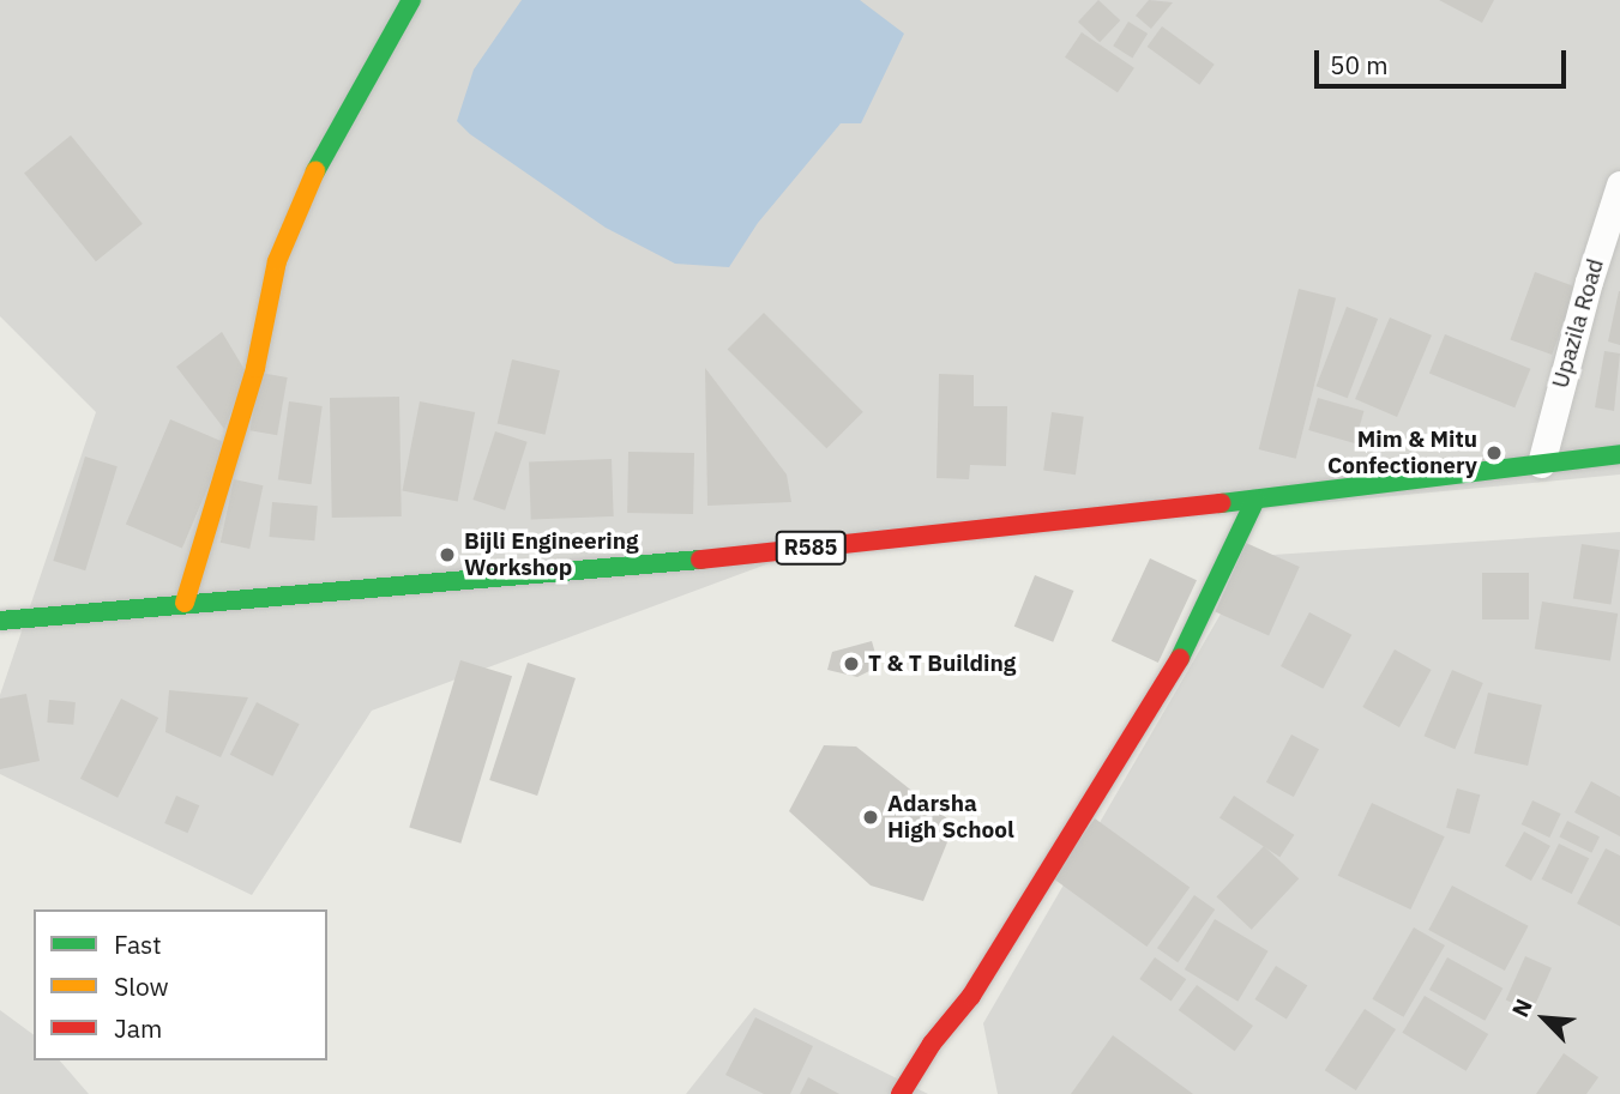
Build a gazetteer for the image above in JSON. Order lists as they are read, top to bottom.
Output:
{
  "streets": {
    "main road": ["R585"],
    "street": ["Upazila Road"]
  },
  "crossings": [
    ["Upazila Road", "R585"]
  ],
  "places": [
    "Mim & Mitu Confectionery",
    "Bijli Engineering Workshop",
    "T & T Building",
    "Adarsha High School"
  ],
  "legend": ["Fast", "Slow", "Jam"],
  "scale_bar": "50 m",
  "north": "top left"
}
